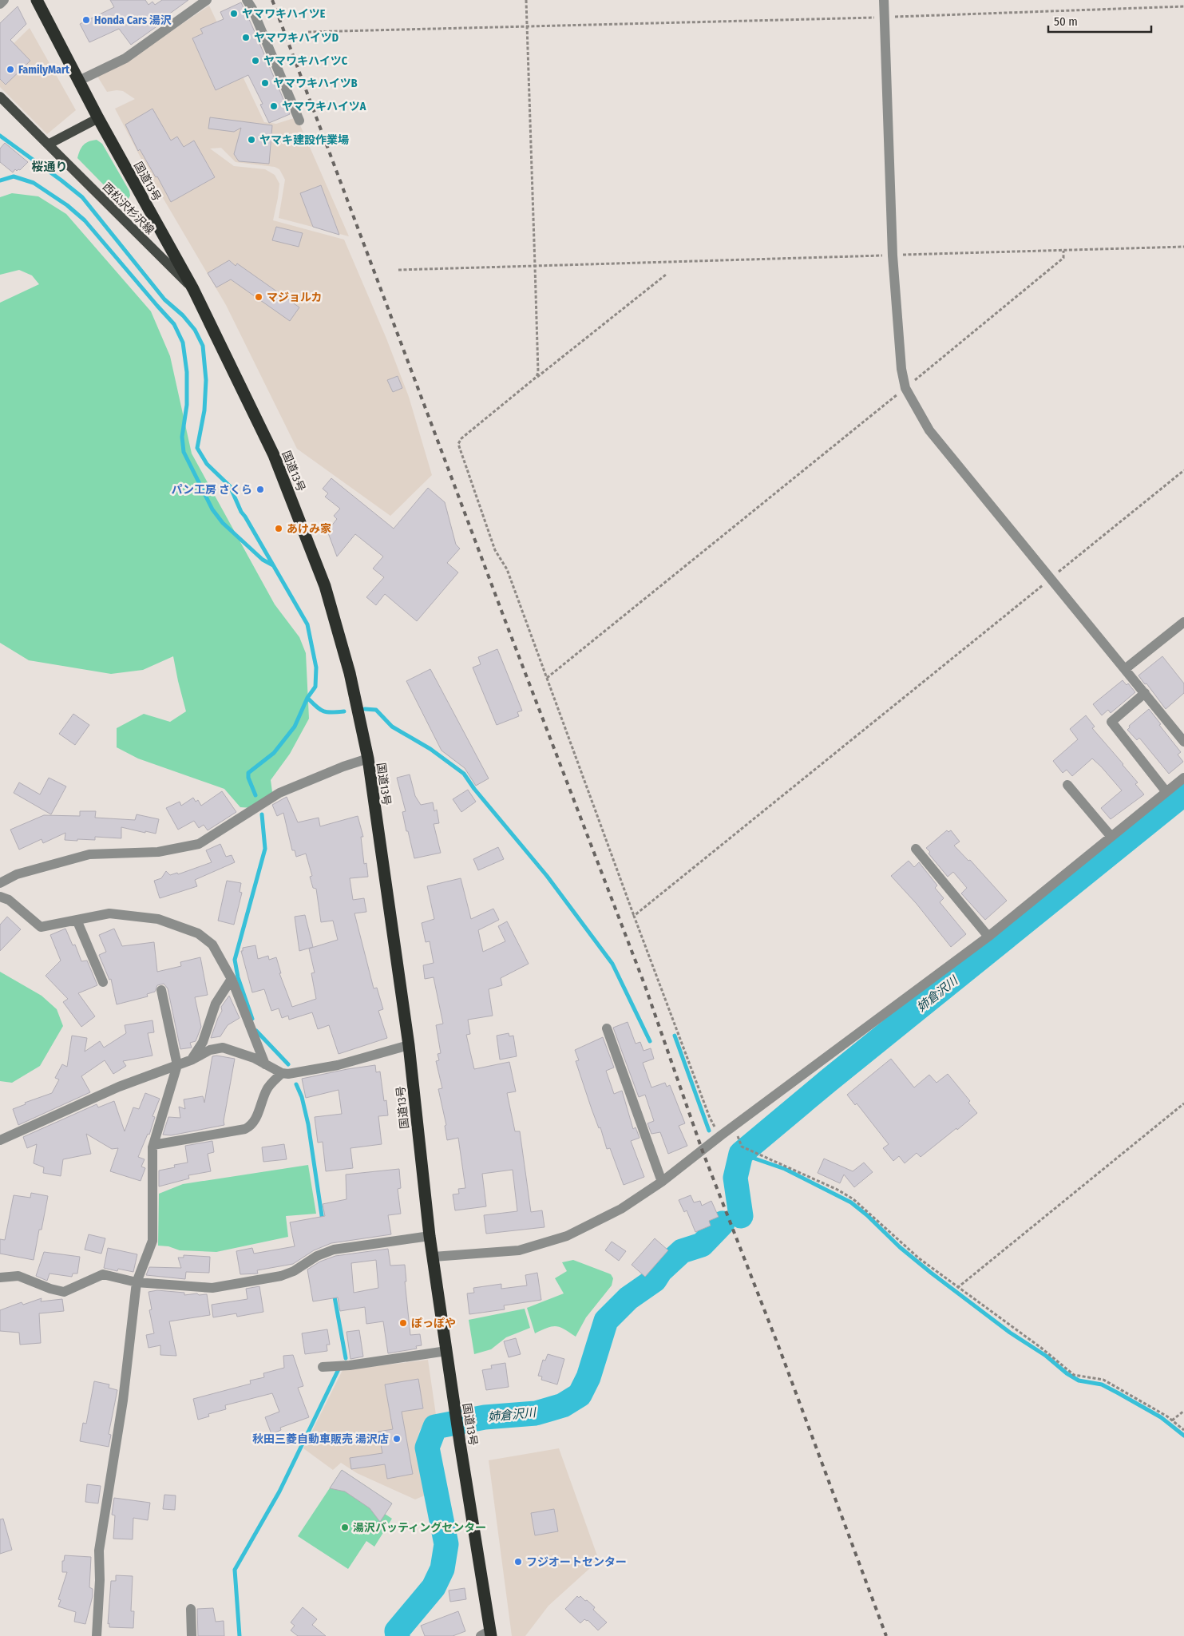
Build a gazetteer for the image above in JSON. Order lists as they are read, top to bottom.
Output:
{
  "streets": {
    "highway": ["国道13号"],
    "main road": ["西松沢杉沢線"]
  },
  "crossings": [
    ["国道13号", "西松沢杉沢線"]
  ],
  "districts": ["桜通り"],
  "water": ["姉倉沢川"],
  "places": [
    "ヤマワキハイツE",
    "Honda Cars 湯沢",
    "ヤマワキハイツD",
    "ヤマワキハイツC",
    "FamilyMart",
    "ヤマワキハイツB",
    "ヤマワキハイツA",
    "ヤマキ建設作業場",
    "マジョルカ",
    "パン工房 さくら",
    "あけみ家",
    "ぽっぽや",
    "秋田三菱自動車販売 湯沢店",
    "湯沢バッティングセンター",
    "フジオートセンター"
  ],
  "scale_bar": "50 m"
}
